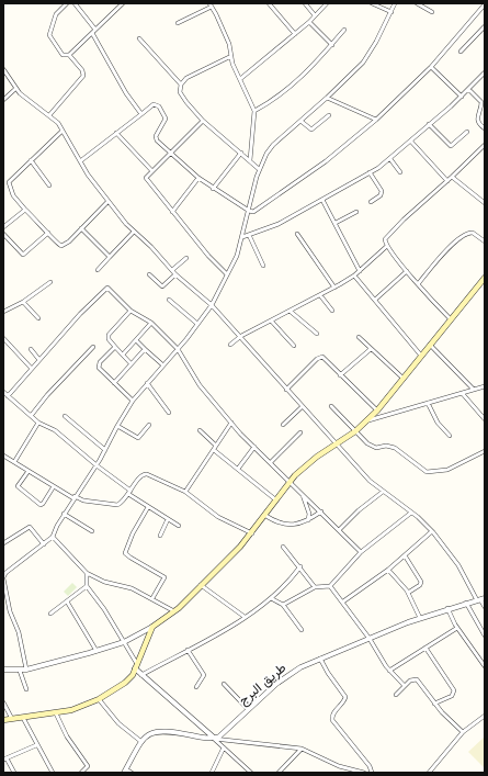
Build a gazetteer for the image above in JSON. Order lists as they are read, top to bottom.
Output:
{
  "streets": {
    "street": ["طريق البرج"]
  }
}
